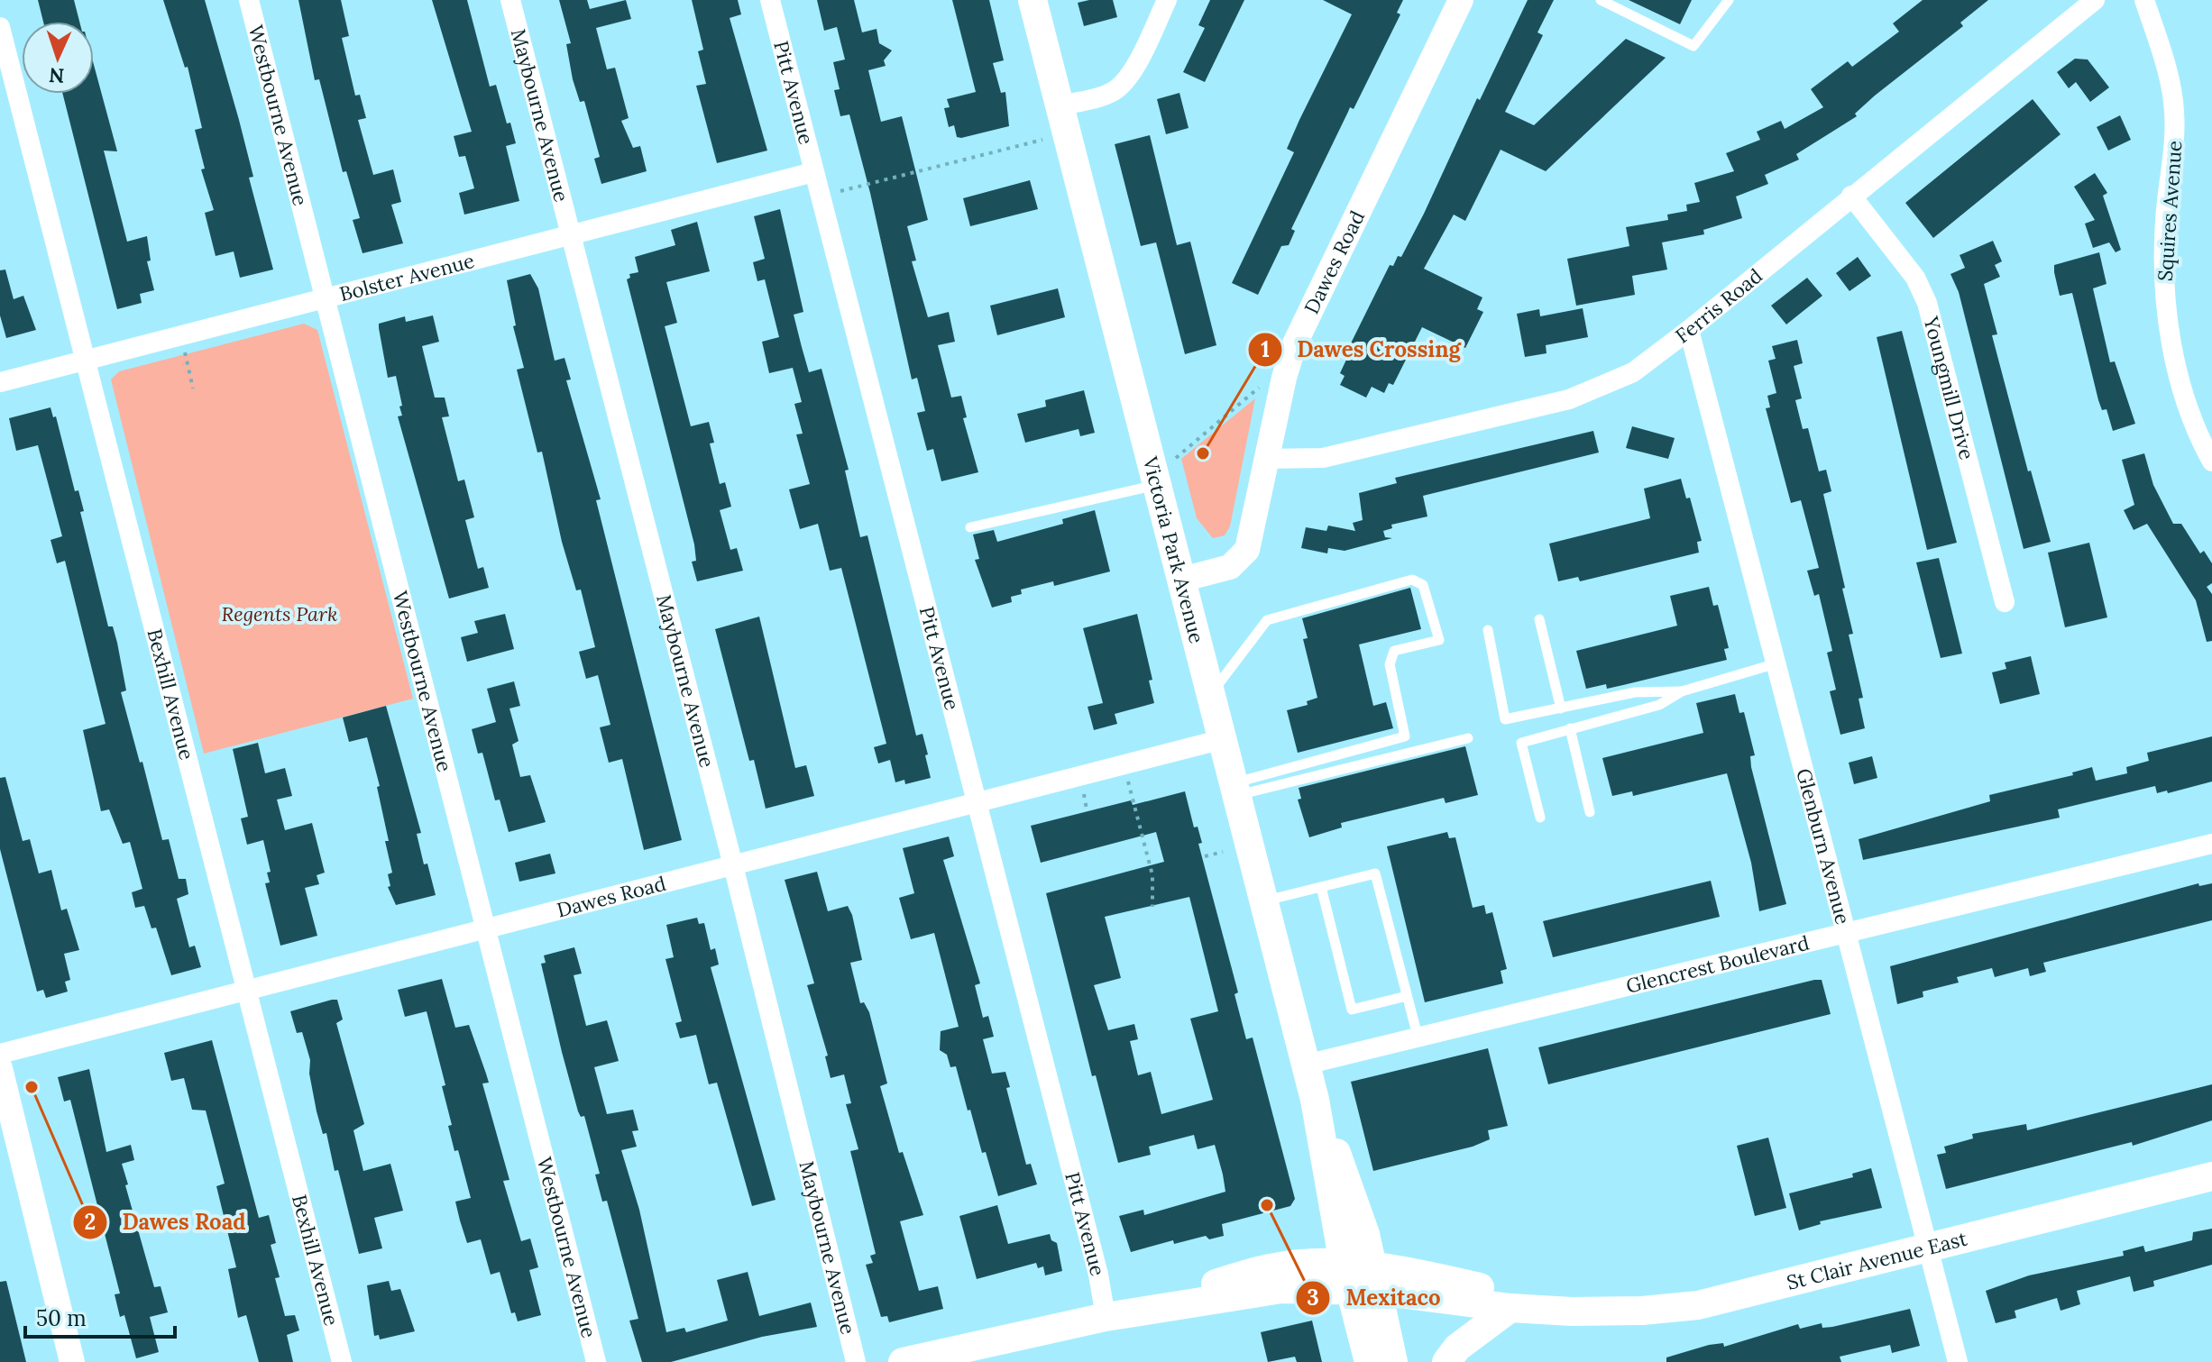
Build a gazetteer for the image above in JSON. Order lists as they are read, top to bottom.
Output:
{
  "streets": {
    "main road": ["Victoria Park Avenue", "St Clair Avenue East"],
    "street": [
      "Pitt Avenue",
      "Maybourne Avenue",
      "Westbourne Avenue",
      "Squires Avenue",
      "Dawes Road",
      "Bolster Avenue",
      "Ferris Road",
      "Youngmill Drive",
      "Bexhill Avenue",
      "Glenburn Avenue",
      "Glencrest Boulevard"
    ]
  },
  "crossings": [
    ["Pitt Avenue", "Dawes Road"],
    ["Pitt Avenue", "Bolster Avenue"],
    ["Pitt Avenue", "St Clair Avenue East"],
    ["Maybourne Avenue", "Dawes Road"],
    ["Maybourne Avenue", "Bolster Avenue"],
    ["Westbourne Avenue", "Dawes Road"],
    ["Westbourne Avenue", "Bolster Avenue"],
    ["Dawes Road", "Ferris Road"],
    ["Dawes Road", "Victoria Park Avenue"],
    ["Dawes Road", "Bexhill Avenue"],
    ["Bolster Avenue", "Bexhill Avenue"],
    ["Ferris Road", "Youngmill Drive"],
    ["Ferris Road", "Glenburn Avenue"],
    ["Victoria Park Avenue", "Glencrest Boulevard"],
    ["Victoria Park Avenue", "St Clair Avenue East"],
    ["Glenburn Avenue", "Glencrest Boulevard"],
    ["Glenburn Avenue", "St Clair Avenue East"]
  ],
  "parks": ["Regents Park"],
  "places": ["Dawes Crossing", "Dawes Road", "Mexitaco"],
  "scale_bar": "50 m",
  "north": "bottom"
}
